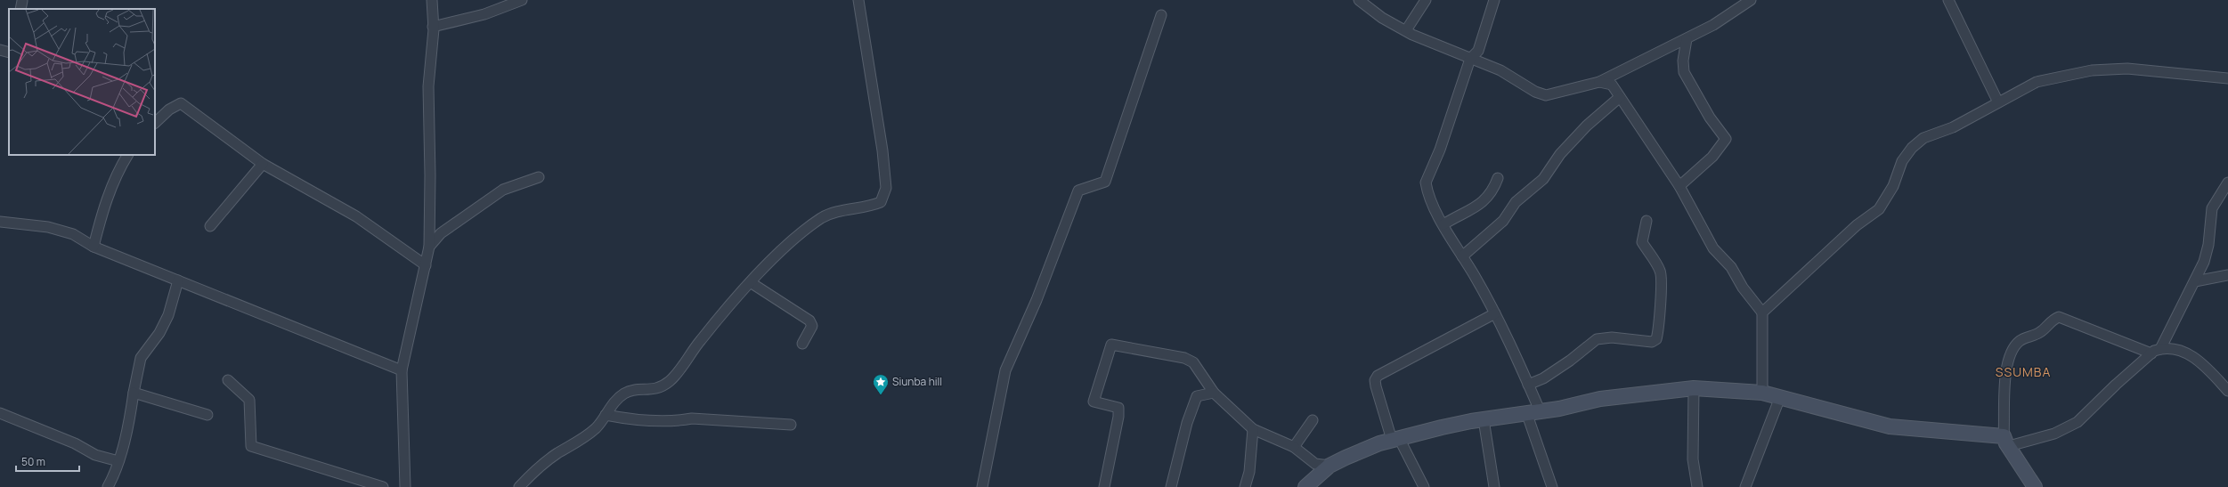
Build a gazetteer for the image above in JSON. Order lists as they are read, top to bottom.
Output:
{
  "districts": ["SSUMBA"],
  "places": {
    "place": ["Siunba hill"]
  },
  "scale_bar": "50 m"
}
